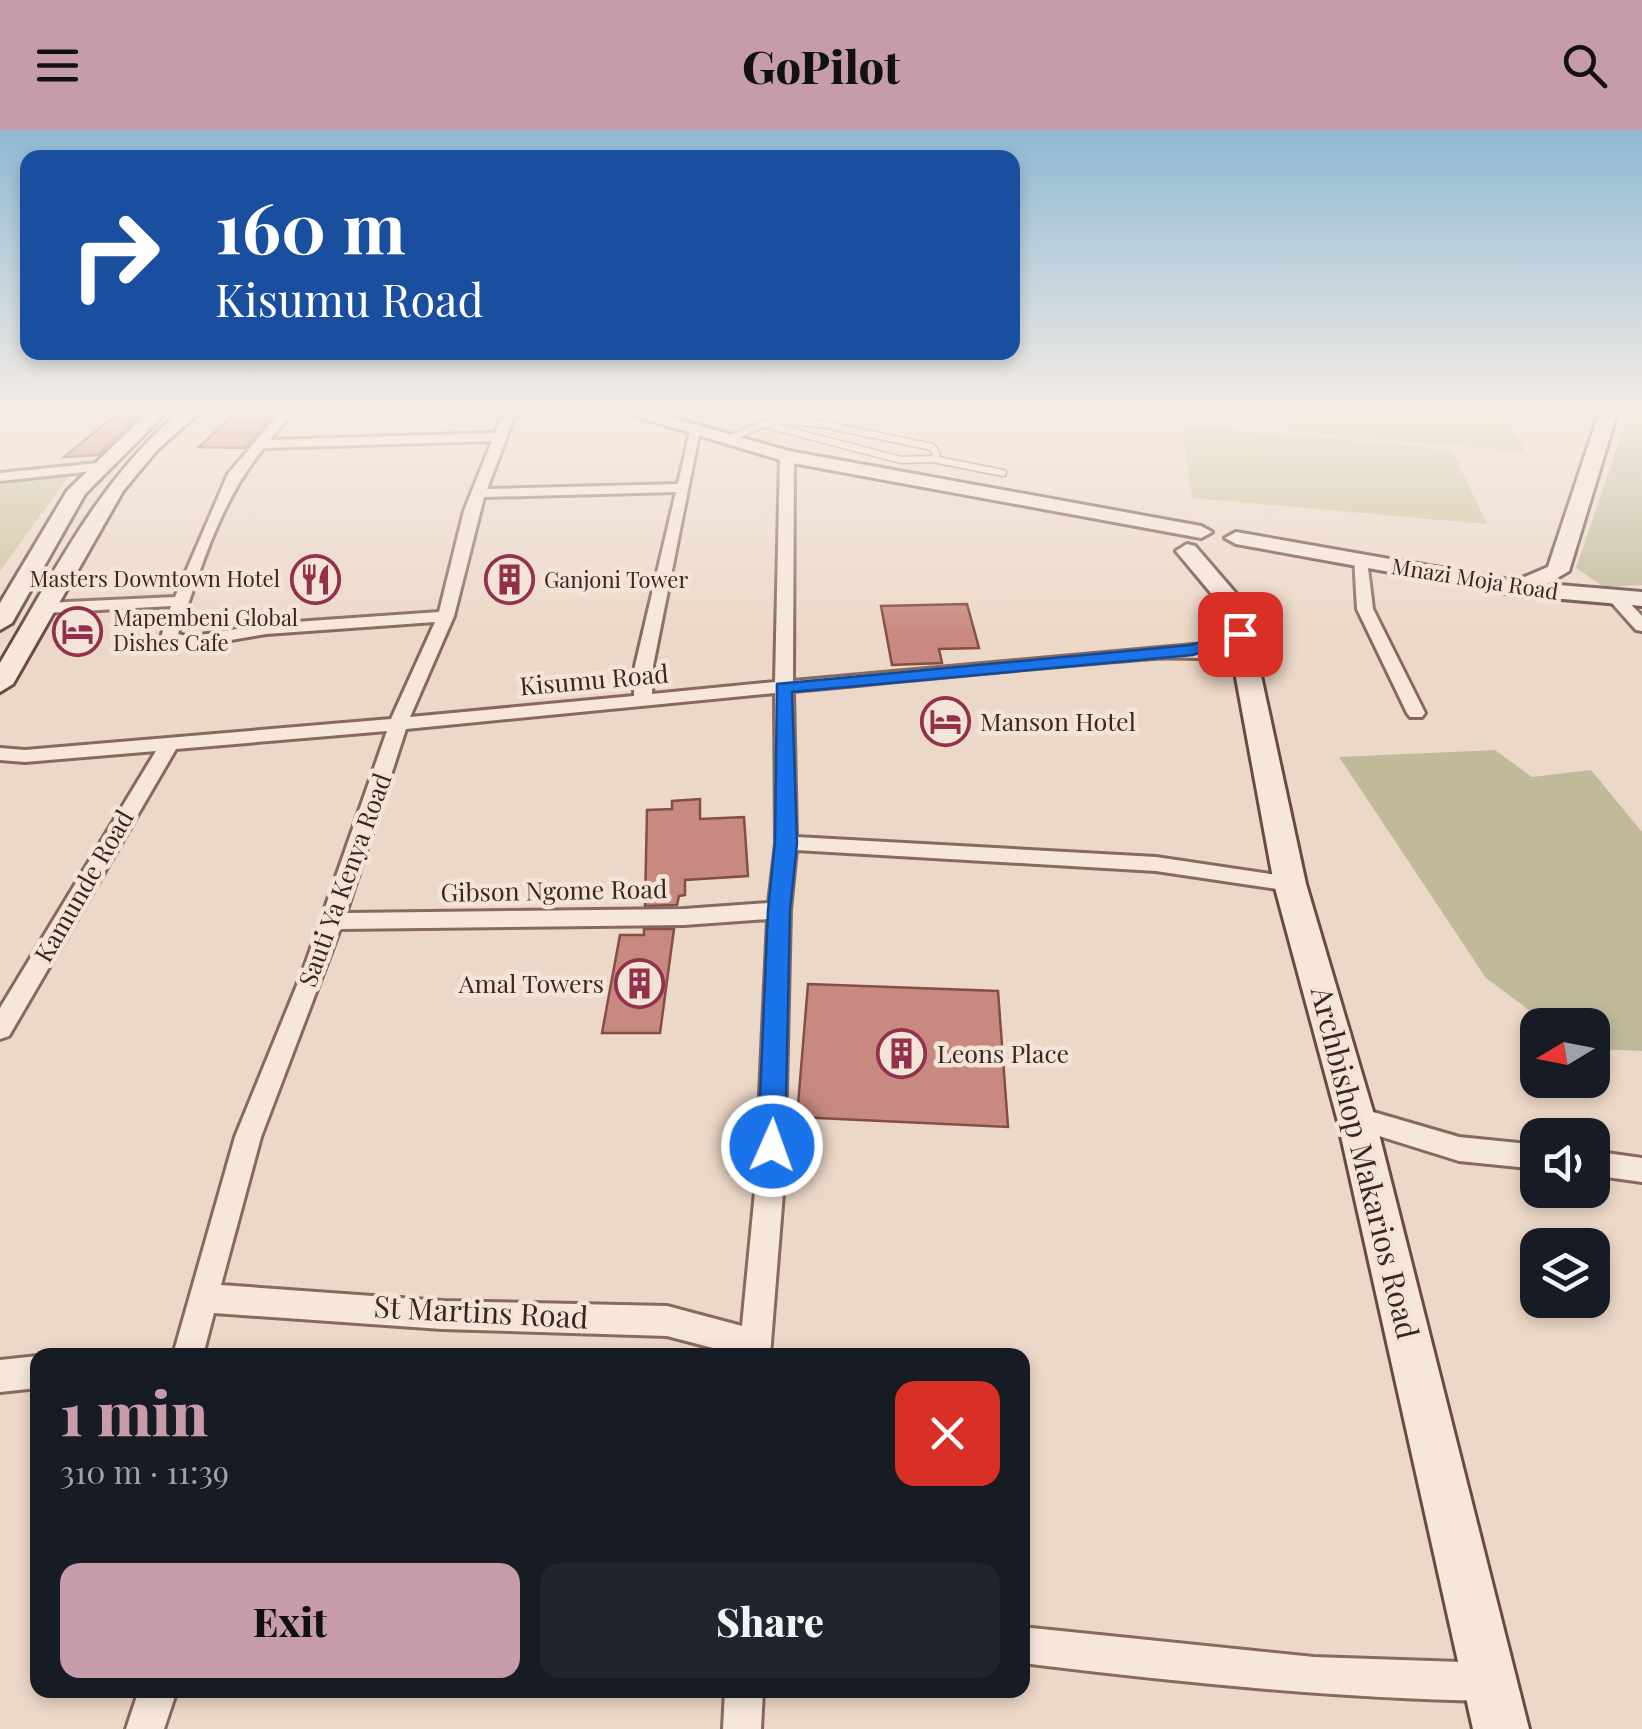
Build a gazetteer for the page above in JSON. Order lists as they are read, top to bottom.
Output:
{
  "streets": {
    "main road": ["Mnazi Moja Road", "Archbishop Makarios Road"],
    "street": [
      "Kisumu Road",
      "Sauti Ya Kenya Road",
      "Kamunde Road",
      "Gibson Ngome Road",
      "St Martins Road"
    ]
  },
  "crossings": [
    ["Mnazi Moja Road", "Archbishop Makarios Road"],
    ["Kisumu Road", "Sauti Ya Kenya Road"],
    ["Kisumu Road", "Kamunde Road"],
    ["Kisumu Road", "Archbishop Makarios Road"],
    ["Sauti Ya Kenya Road", "Gibson Ngome Road"],
    ["Sauti Ya Kenya Road", "St Martins Road"]
  ],
  "places": {
    "restaurant": ["Masters Downtown Hotel"],
    "building": ["Ganjoni Tower", "Amal Towers", "Leons Place"],
    "hotel": ["Mapembeni Global Dishes Cafe", "Manson Hotel"]
  },
  "north": "left",
  "page": {
    "header": "GoPilot",
    "turn": ["160 m", "Kisumu Road"],
    "heading": ["1 min", "310 m · 11:39"],
    "buttons": ["Exit", "Share"]
  }
}
